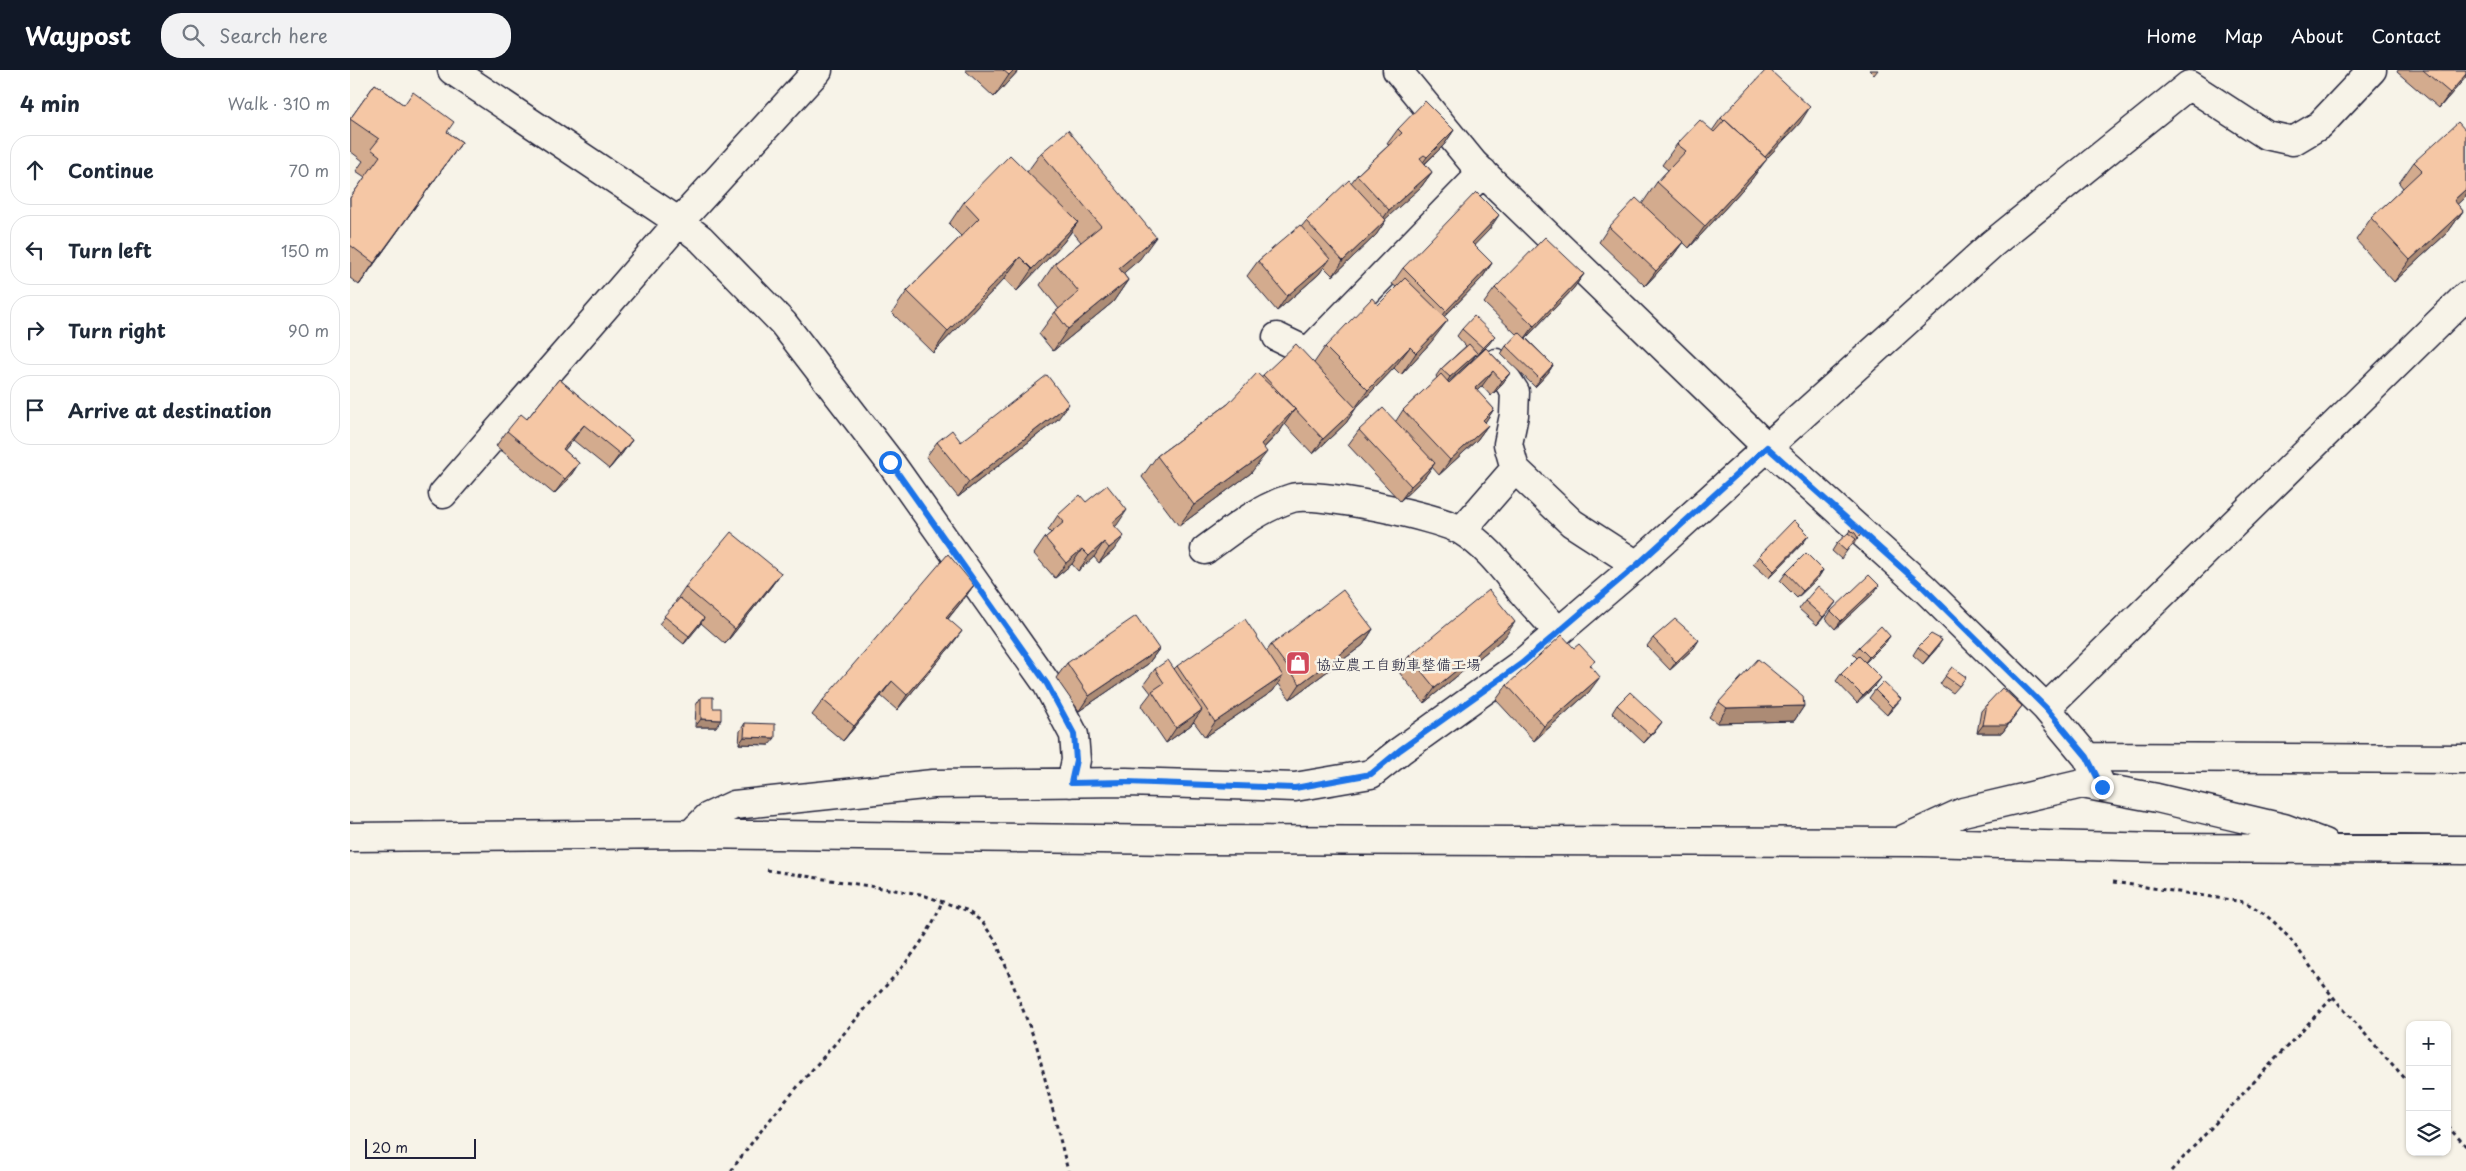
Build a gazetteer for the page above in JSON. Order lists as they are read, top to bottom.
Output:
{
  "places": {
    "shop": ["協立農工自動車整備工場"]
  },
  "scale_bar": "20 m",
  "page": {
    "header": "Waypost",
    "search": "Search here",
    "nav": [
      "Home",
      "Map",
      "About",
      "Contact"
    ],
    "heading": ["4 min", "Walk · 310 m"],
    "list": [
      ["Continue", "70 m"],
      ["Turn left", "150 m"],
      ["Turn right", "90 m"],
      "Arrive at destination"
    ],
    "map_buttons": ["+", "−"],
    "scale": "20 m"
  }
}
